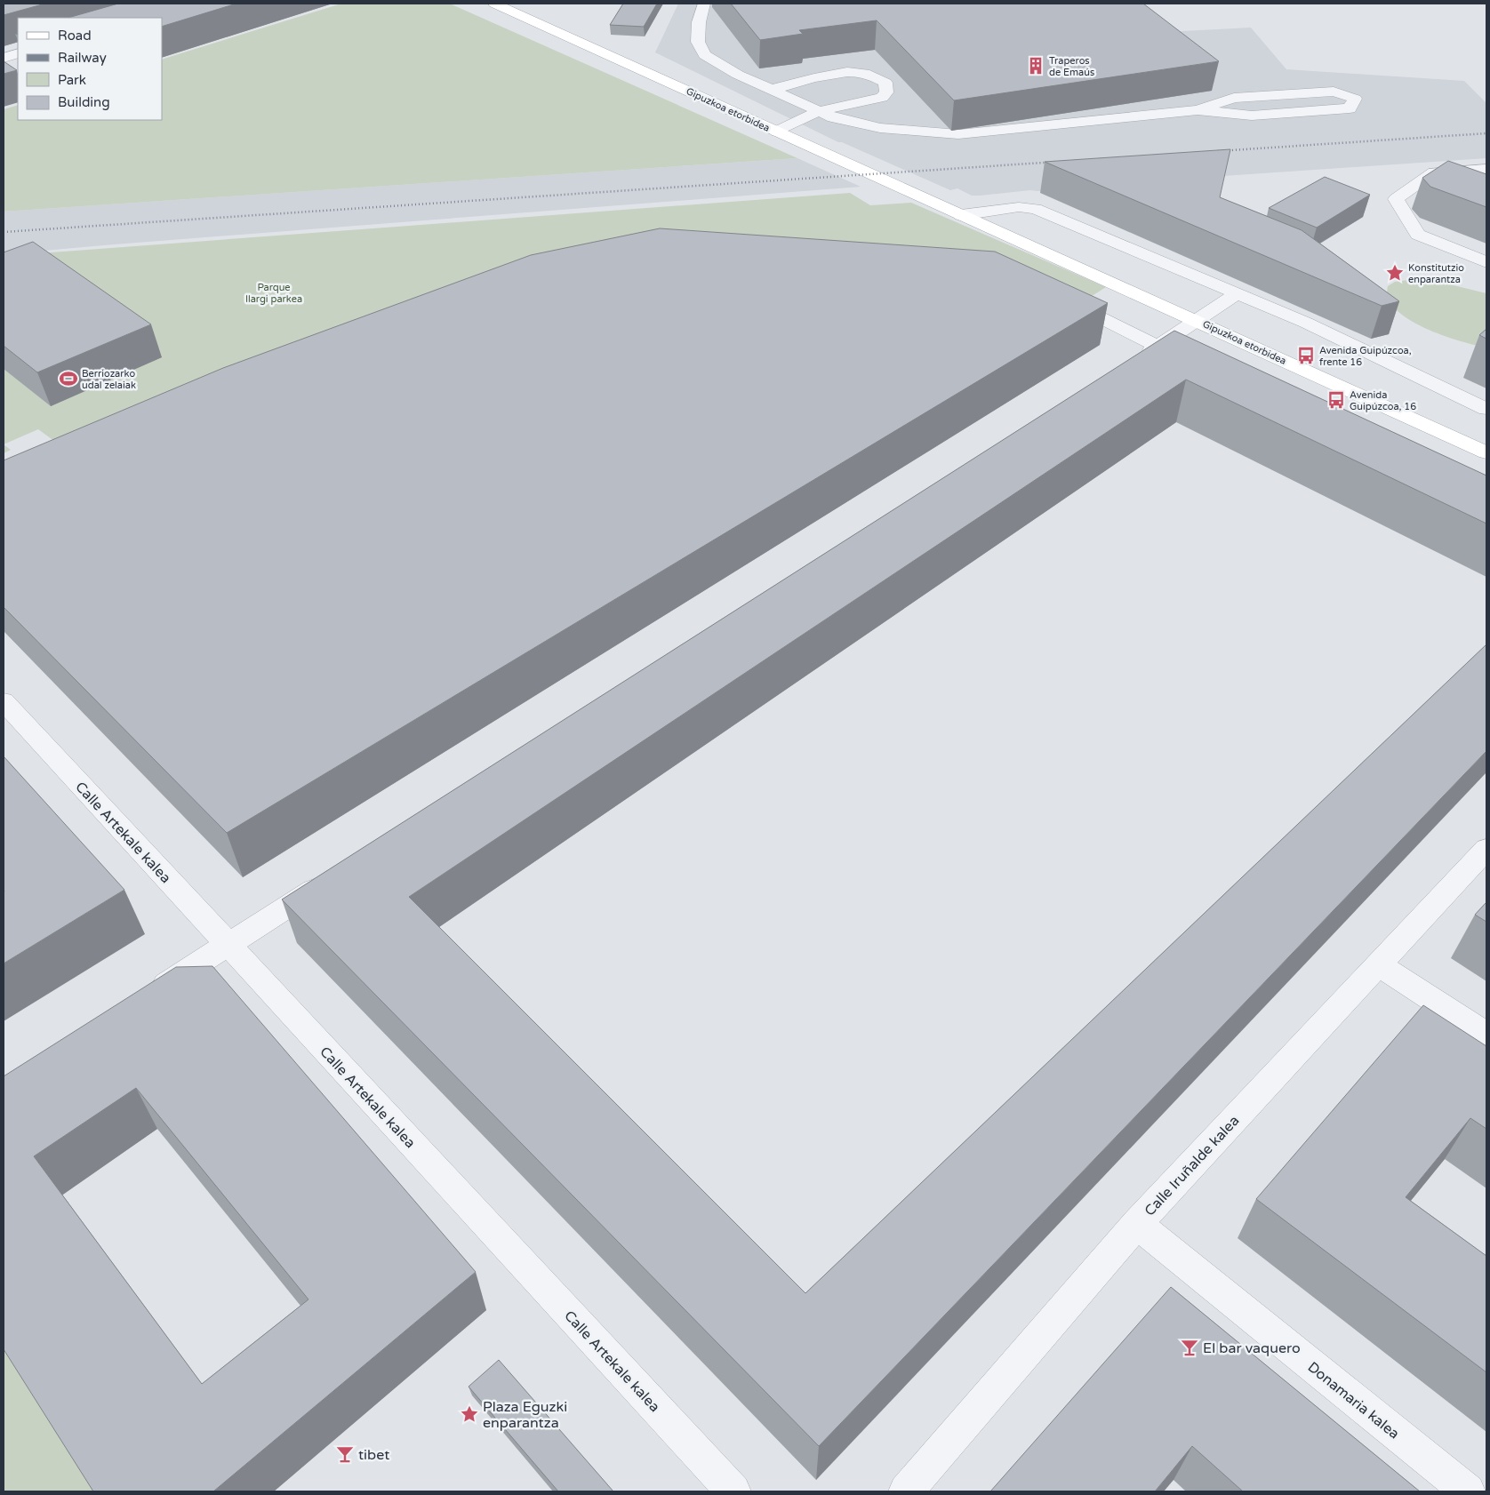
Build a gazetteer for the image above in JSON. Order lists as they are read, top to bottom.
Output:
{
  "streets": {
    "main road": ["Gipuzkoa etorbidea"],
    "street": ["Calle Artekale kalea", "Calle Iruñalde kalea", "Donamaria kalea"]
  },
  "crossings": [
    ["Calle Iruñalde kalea", "Donamaria kalea"]
  ],
  "parks": ["Parque Ilargi parkea"],
  "places": {
    "building": ["Traperos de Emaús"],
    "place": ["Konstitutzio enparantza", "Plaza Eguzki enparantza"],
    "bus stop": ["Avenida Guipúzcoa, frente 16", "Avenida Guipúzcoa, 16"],
    "sports": ["Berriozarko udal zelaiak"],
    "bar": ["El bar vaquero", "tibet"]
  },
  "legend": [
    "Road",
    "Railway",
    "Park",
    "Building"
  ]
}
